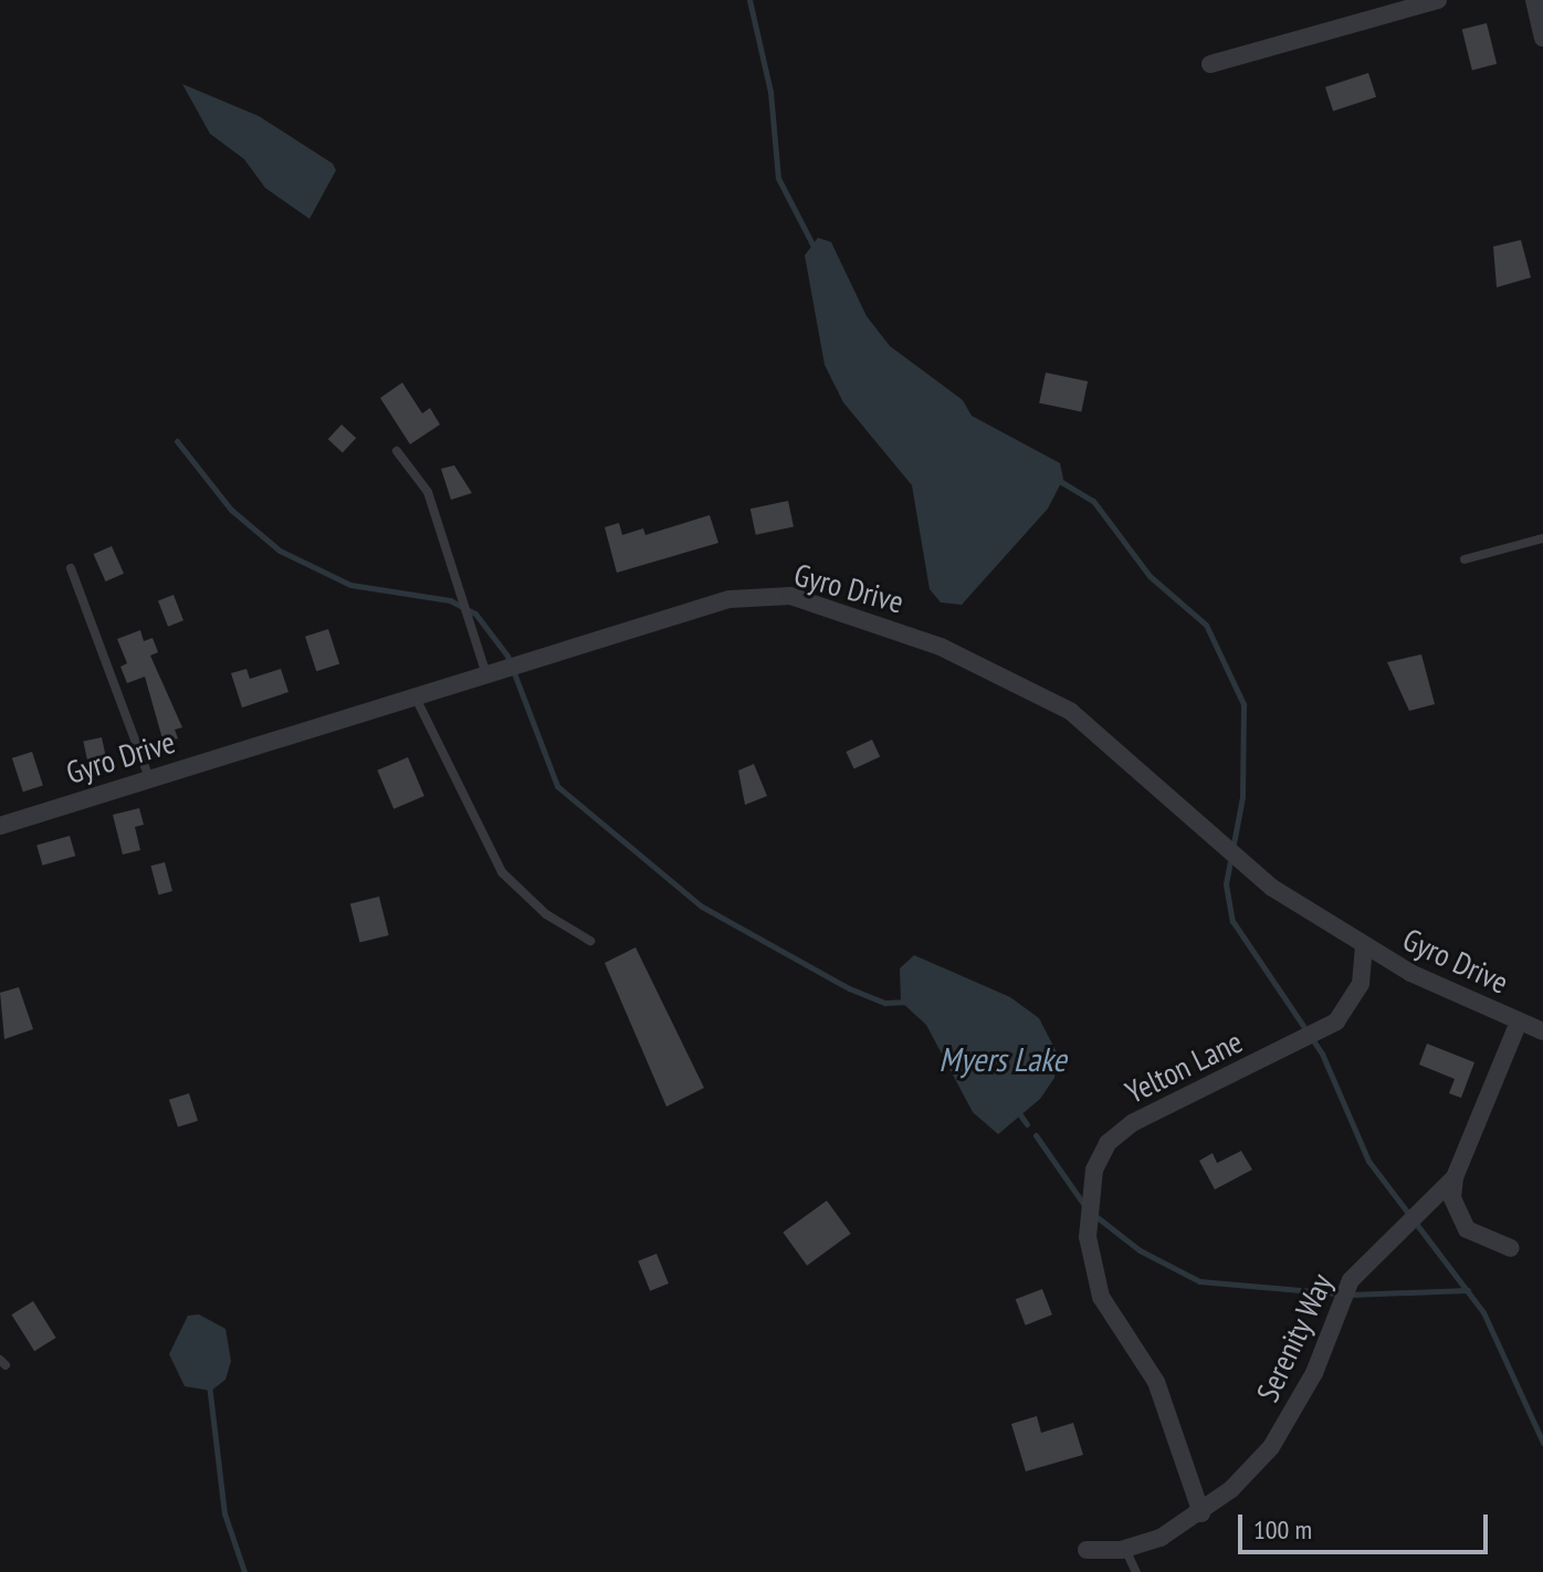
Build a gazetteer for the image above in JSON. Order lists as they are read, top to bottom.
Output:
{
  "streets": {
    "street": ["Gyro Drive", "Yelton Lane", "Serenity Way"]
  },
  "crossings": [
    ["Gyro Drive", "Yelton Lane"],
    ["Gyro Drive", "Serenity Way"],
    ["Yelton Lane", "Serenity Way"]
  ],
  "water": ["Myers Lake"],
  "scale_bar": "100 m"
}
